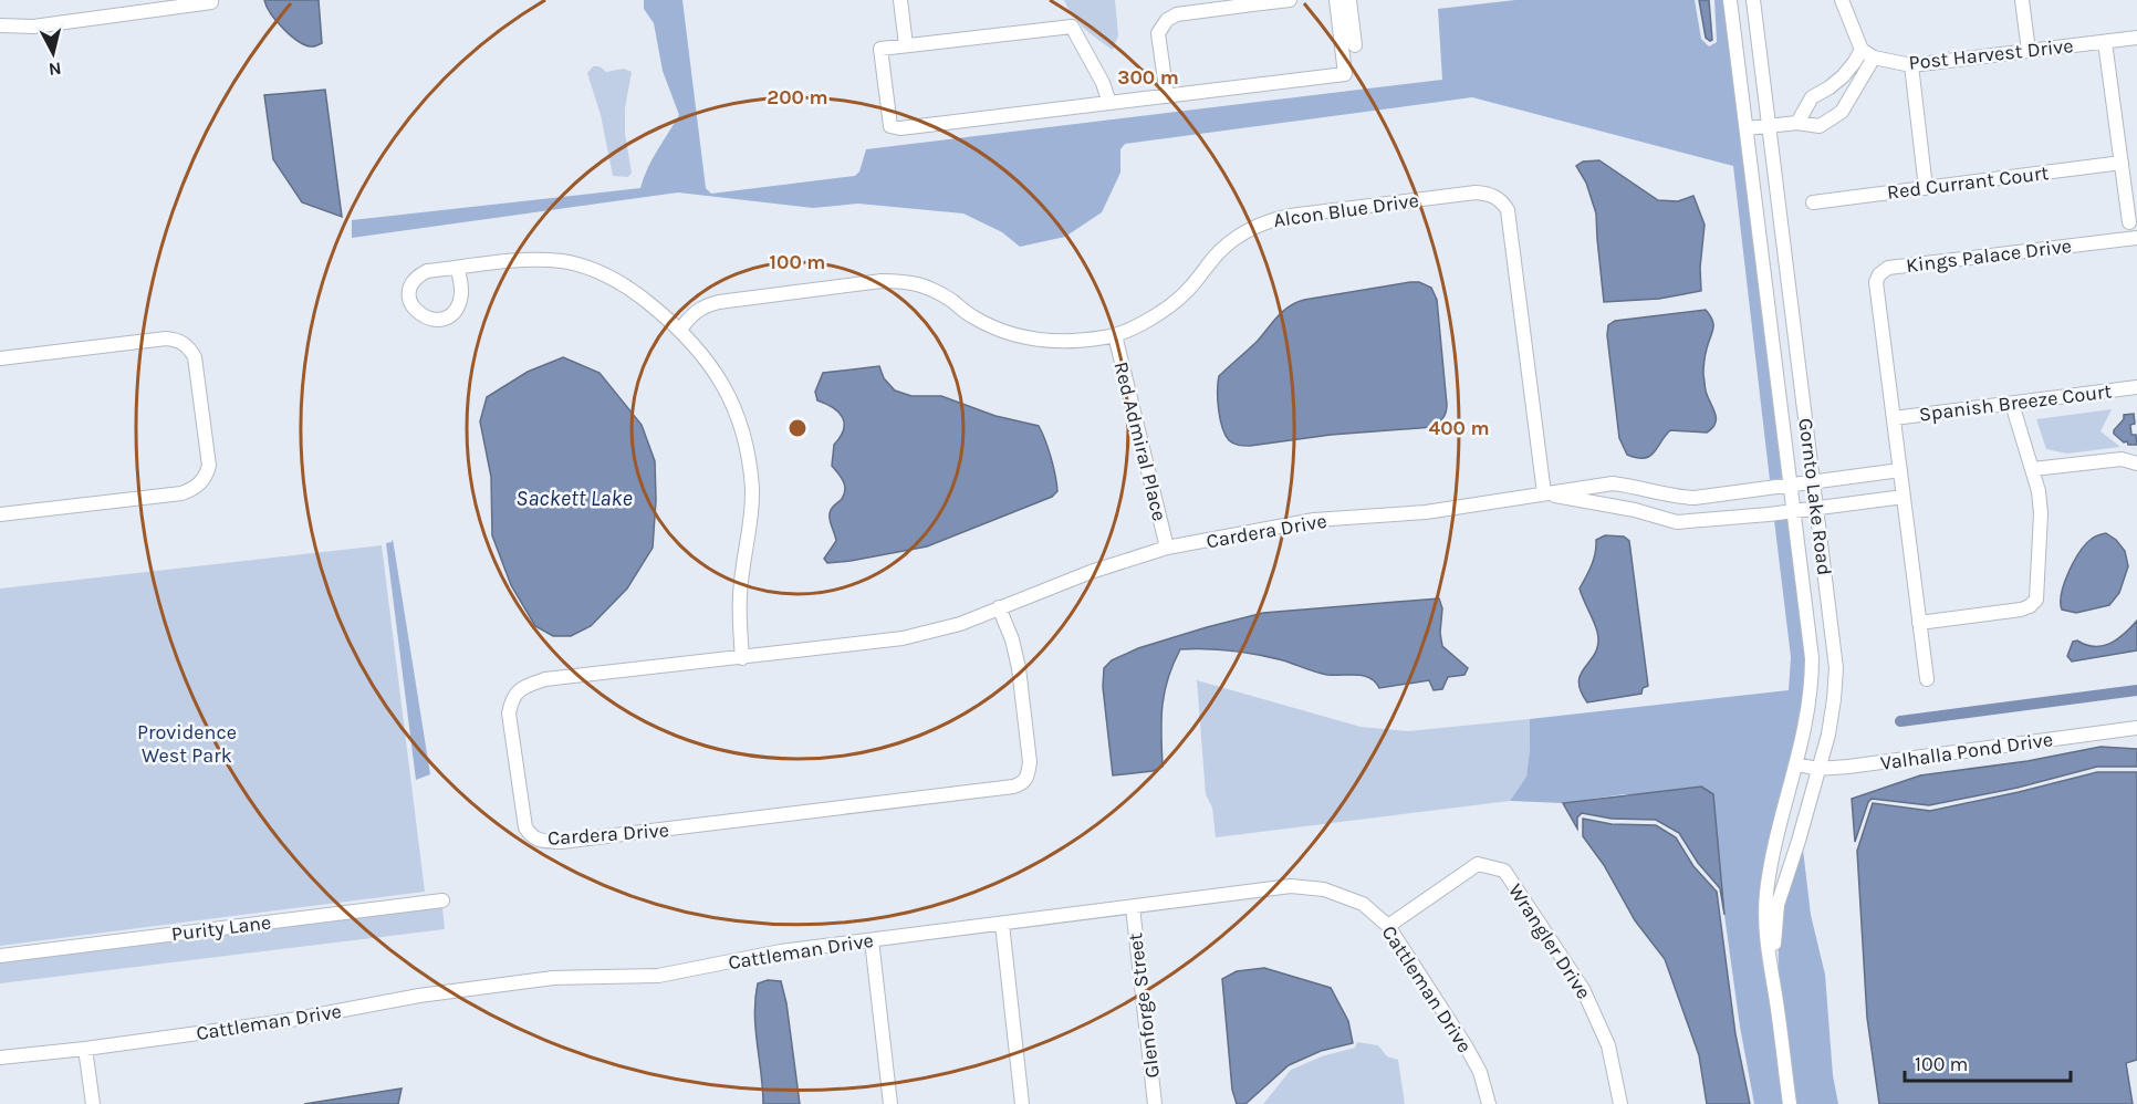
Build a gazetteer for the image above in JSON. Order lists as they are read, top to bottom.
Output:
{
  "streets": {
    "street": [
      "Post Harvest Drive",
      "Red Currant Court",
      "Alcon Blue Drive",
      "Kings Palace Drive",
      "Spanish Breeze Court",
      "Red Admiral Place",
      "Gornto Lake Road",
      "Cardera Drive",
      "Valhalla Pond Drive",
      "Purity Lane",
      "Wrangler Drive",
      "Cattleman Drive",
      "Glenforge Street"
    ]
  },
  "crossings": [
    ["Alcon Blue Drive", "Red Admiral Place"],
    ["Alcon Blue Drive", "Cardera Drive"],
    ["Kings Palace Drive", "Spanish Breeze Court"],
    ["Red Admiral Place", "Cardera Drive"],
    ["Gornto Lake Road", "Cardera Drive"],
    ["Gornto Lake Road", "Valhalla Pond Drive"],
    ["Wrangler Drive", "Cattleman Drive"],
    ["Cattleman Drive", "Glenforge Street"]
  ],
  "water": ["Sackett Lake"],
  "parks": ["Providence West Park"],
  "scale_bar": "100 m",
  "north": "bottom",
  "rings": [
    "300 m",
    "200 m",
    "100 m",
    "400 m"
  ]
}
